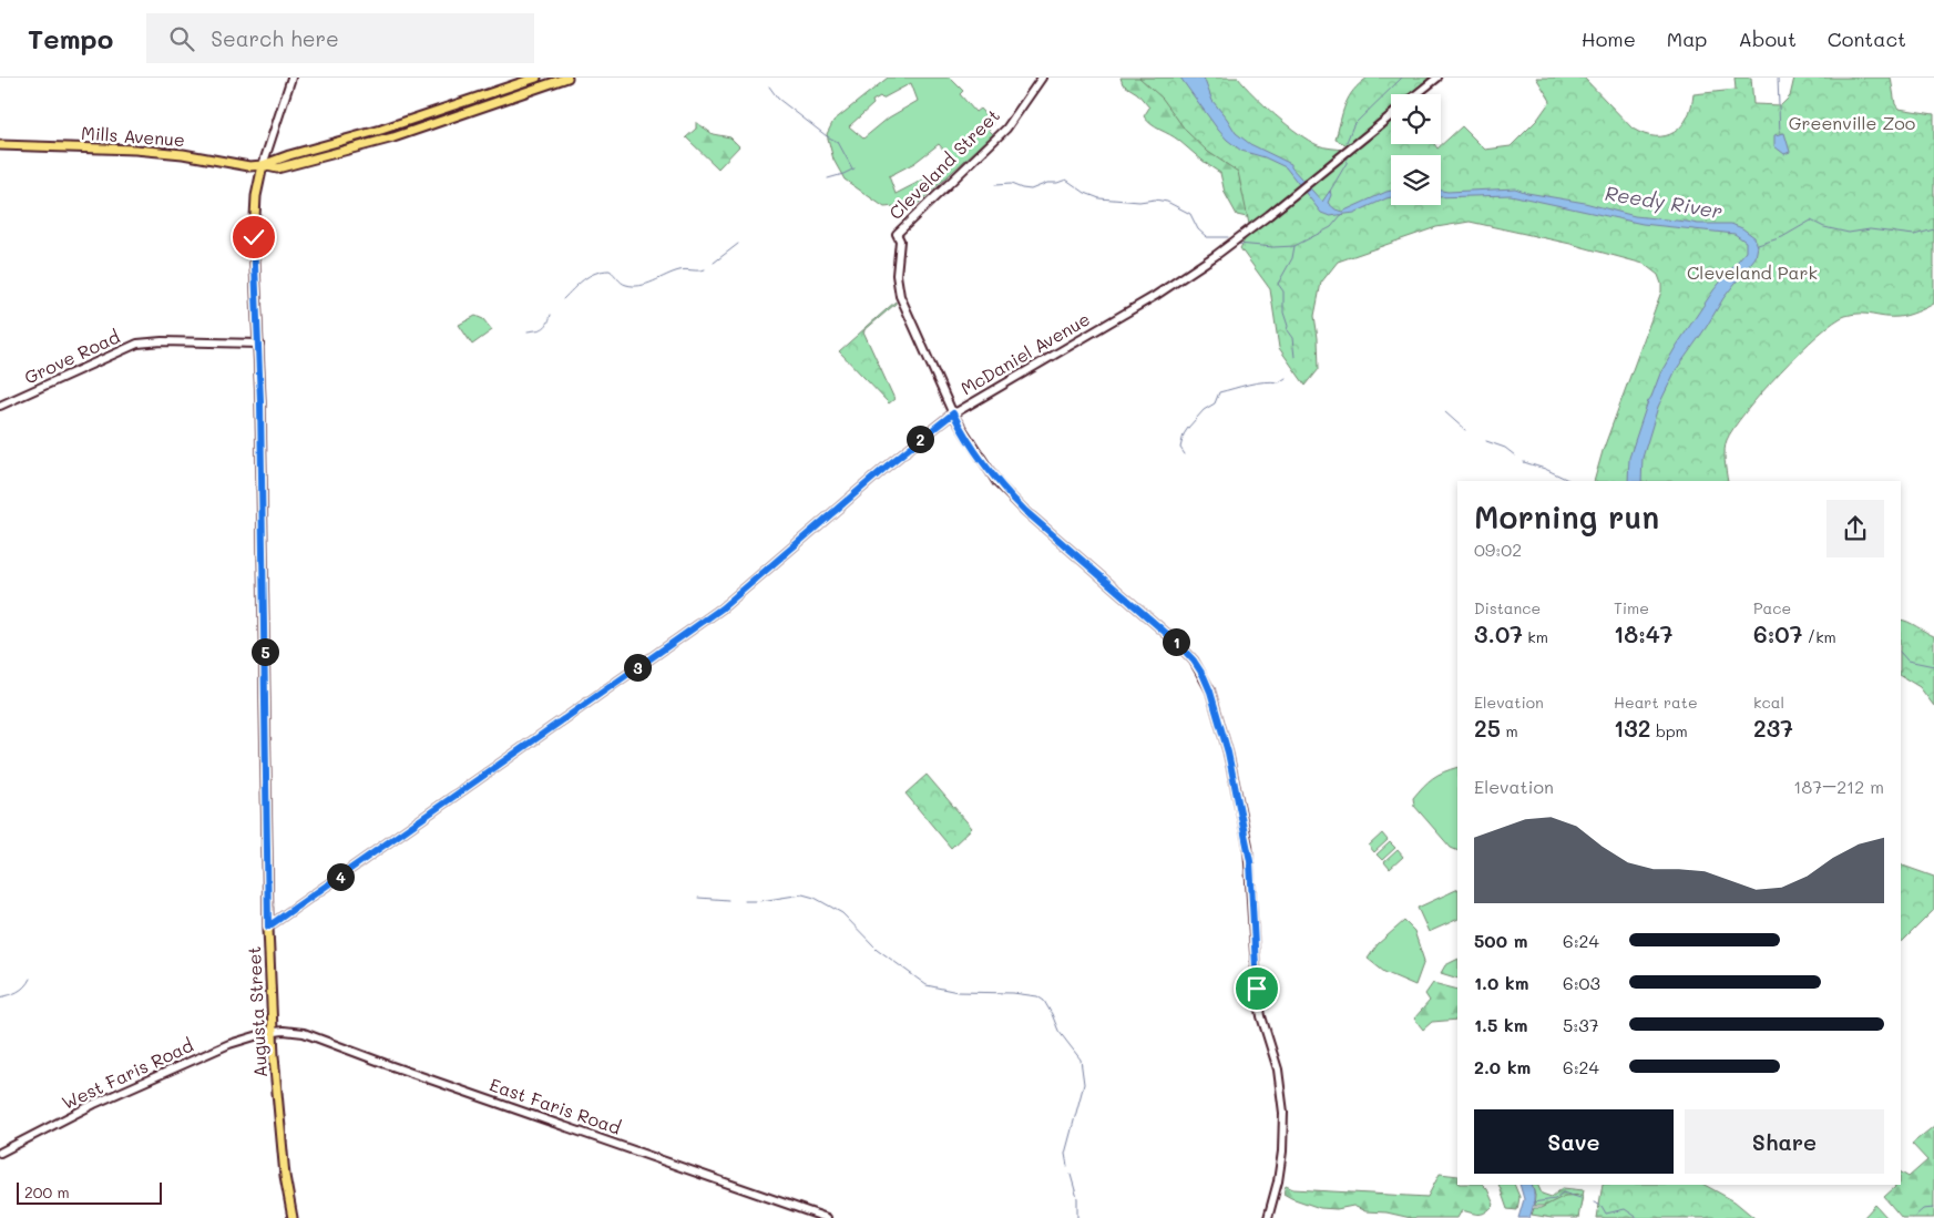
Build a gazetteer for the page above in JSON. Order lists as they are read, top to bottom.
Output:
{
  "streets": {
    "main road": ["Mills Avenue", "Augusta Street"],
    "street": [
      "Cleveland Street",
      "McDaniel Avenue",
      "Grove Road",
      "West Faris Road",
      "East Faris Road"
    ]
  },
  "crossings": [
    ["Mills Avenue", "Augusta Street"],
    ["Cleveland Street", "McDaniel Avenue"],
    ["McDaniel Avenue", "Augusta Street"],
    ["Grove Road", "Augusta Street"],
    ["Augusta Street", "West Faris Road"],
    ["Augusta Street", "East Faris Road"],
    ["West Faris Road", "East Faris Road"]
  ],
  "water": ["Reedy River"],
  "parks": ["Greenville Zoo", "Cleveland Park"],
  "scale_bar": "200 m",
  "page": {
    "header": "Tempo",
    "search": "Search here",
    "nav": [
      "Home",
      "Map",
      "About",
      "Contact"
    ],
    "pins": [
      "2",
      "1",
      "5",
      "3",
      "4"
    ],
    "heading": ["Morning run", "09:02"],
    "stats": [
      ["Distance", "3.07 km"],
      ["Time", "18:47"],
      ["Pace", "6:07 /km"],
      ["Elevation", "25 m"],
      ["Heart rate", "132 bpm"],
      ["kcal", "237"]
    ],
    "chart": ["Elevation", "187–212 m"],
    "list": [
      {
        "name": "500 m",
        "note": "6:24"
      },
      {
        "name": "1.0 km",
        "note": "6:03"
      },
      {
        "name": "1.5 km",
        "note": "5:37"
      },
      {
        "name": "2.0 km",
        "note": "6:24"
      }
    ],
    "buttons": ["Save", "Share"],
    "scale": "200 m"
  }
}
